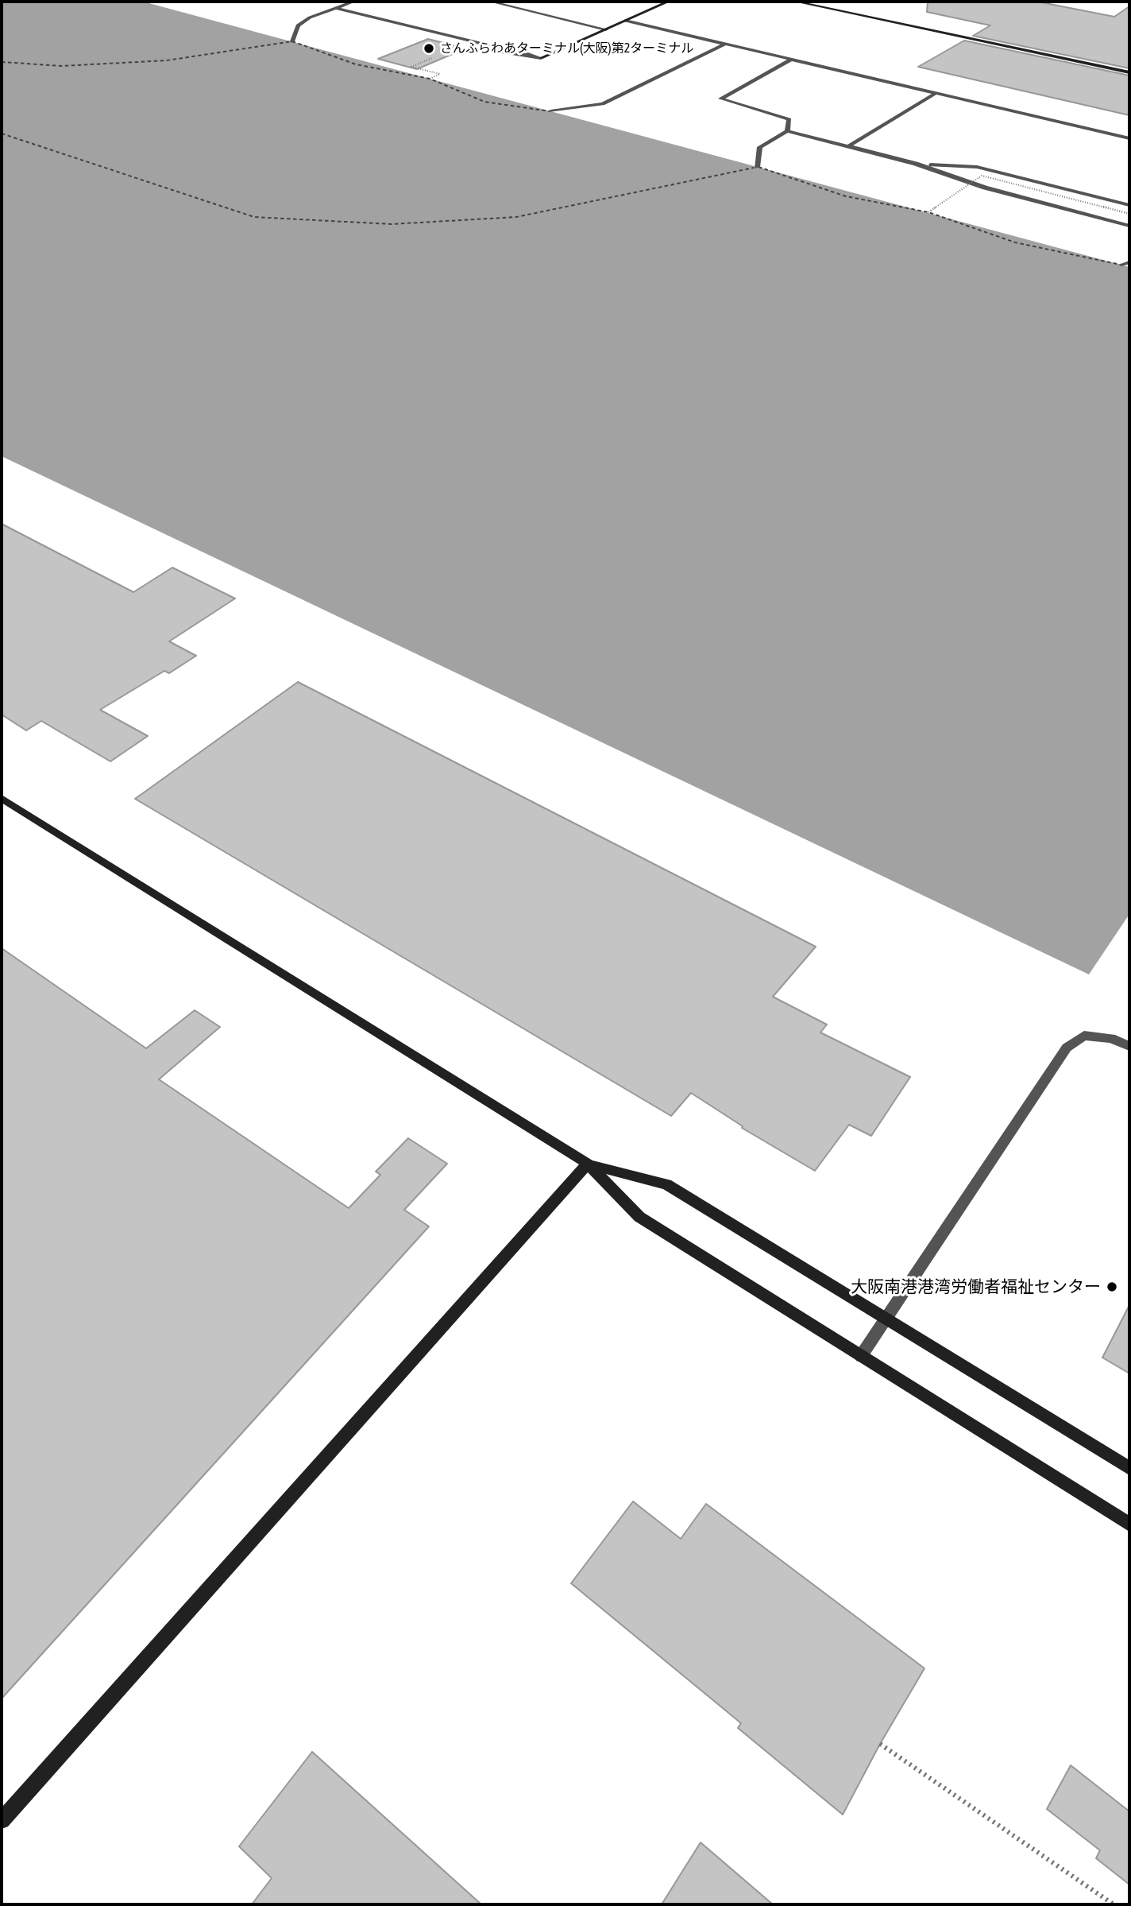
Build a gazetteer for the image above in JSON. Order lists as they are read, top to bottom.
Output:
{
  "places": ["さんふらわあターミナル(大阪)第2ターミナル", "大阪南港港湾労働者福祉センター"]
}
